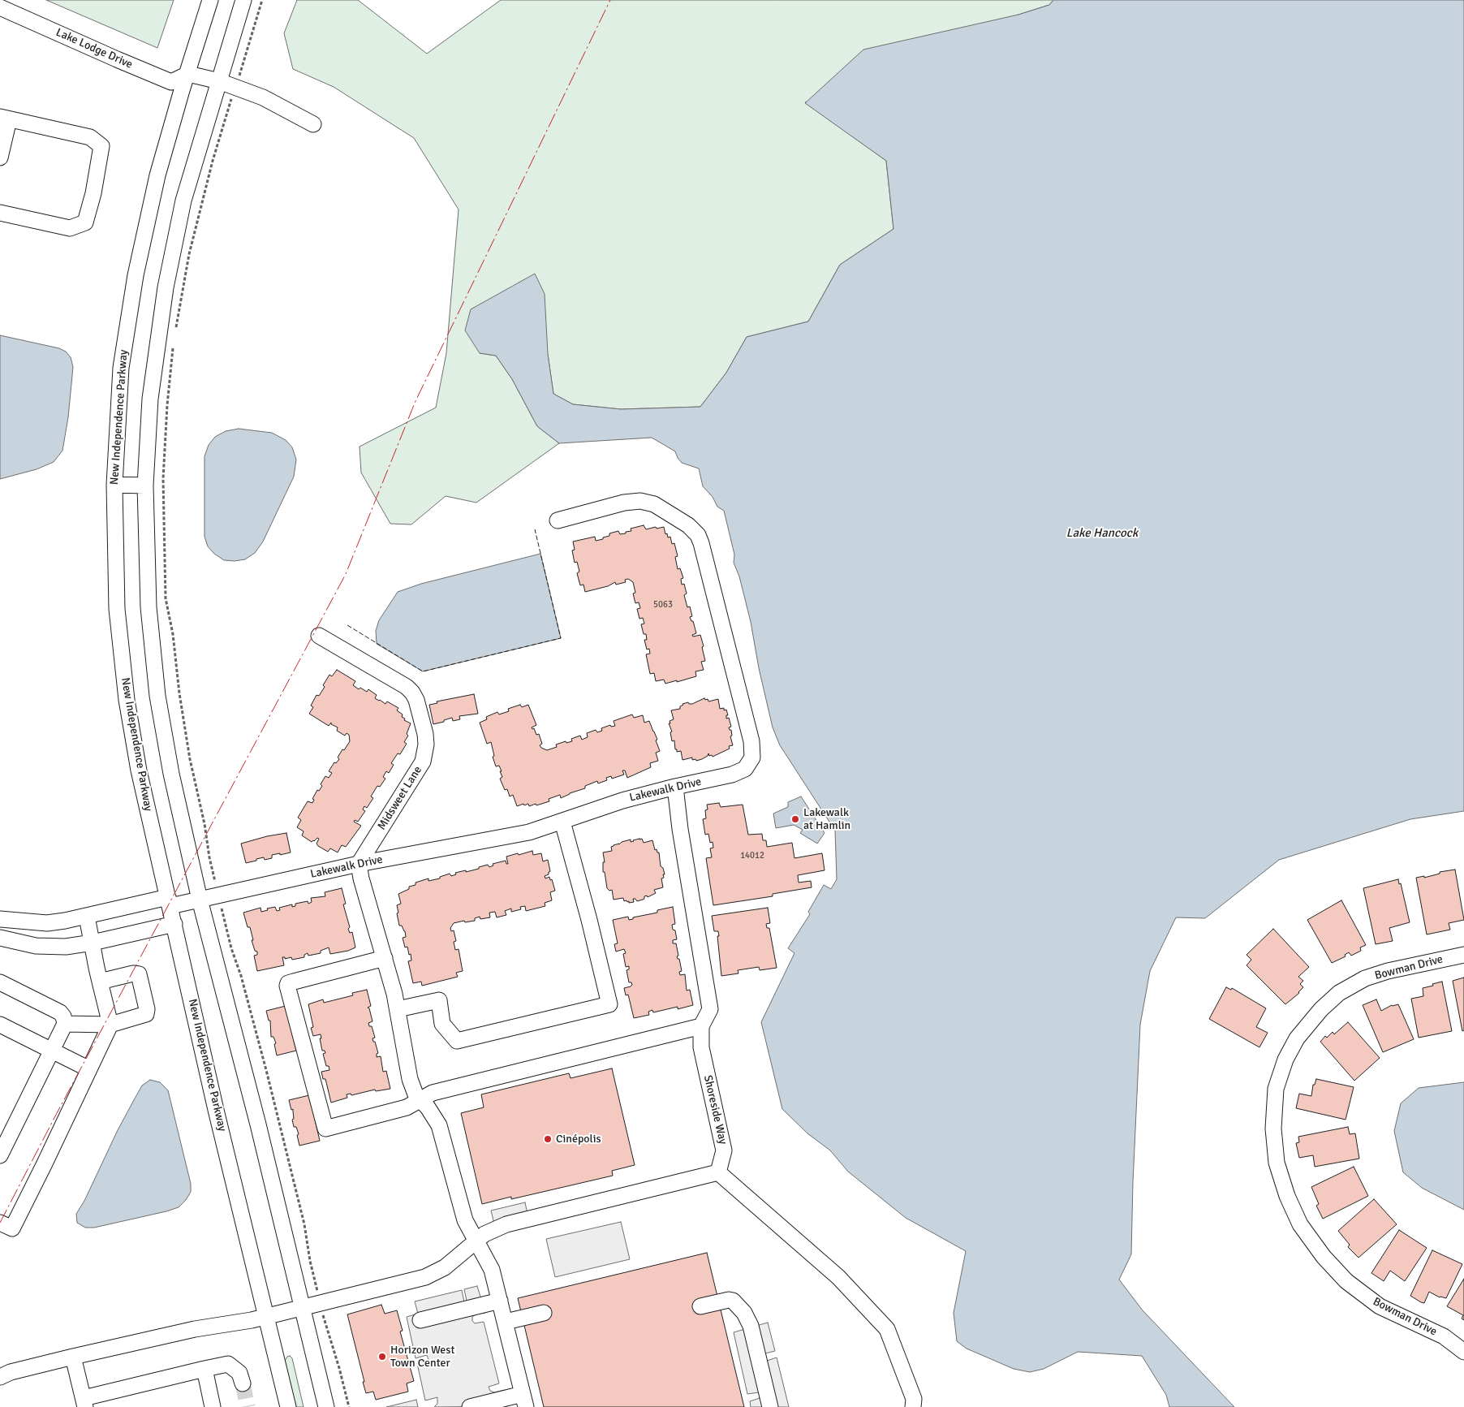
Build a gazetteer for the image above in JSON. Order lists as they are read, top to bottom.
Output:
{
  "streets": {
    "street": [
      "Lake Lodge Drive",
      "New Independence Parkway",
      "Lakewalk Drive",
      "Midsweet Lane",
      "Bowman Drive",
      "Shoreside Way"
    ]
  },
  "crossings": [
    ["Lake Lodge Drive", "New Independence Parkway"],
    ["New Independence Parkway", "Lakewalk Drive"],
    ["Lakewalk Drive", "Midsweet Lane"],
    ["Lakewalk Drive", "Shoreside Way"]
  ],
  "water": ["Lake Hancock"],
  "places": ["Lakewalk at Hamlin", "Cinépolis", "Horizon West Town Center"],
  "house_numbers": ["5063", "14012"]
}
